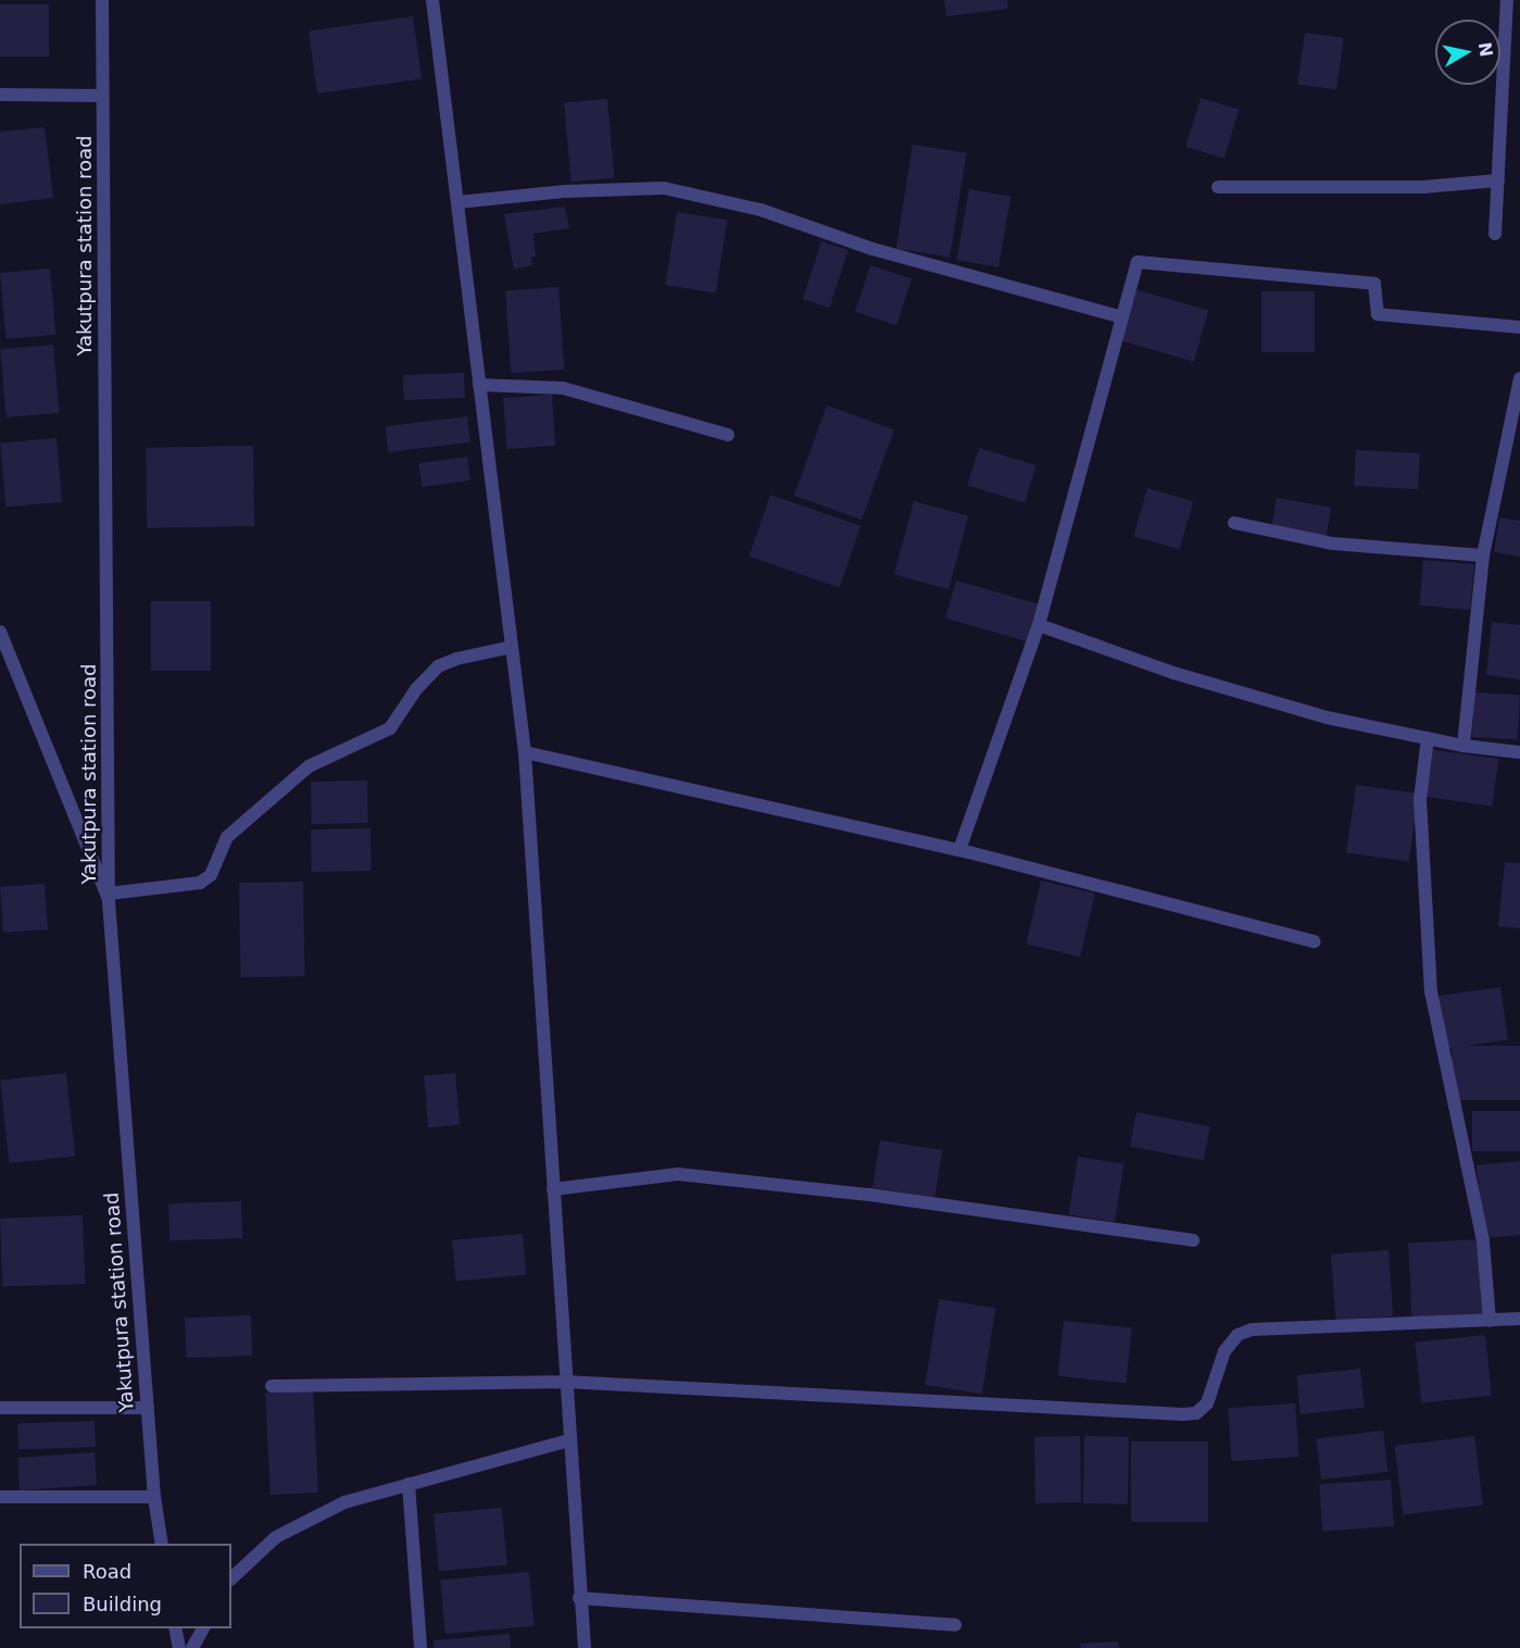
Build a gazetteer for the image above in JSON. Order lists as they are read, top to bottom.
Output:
{
  "streets": {
    "street": ["Yakutpura station road"]
  },
  "legend": ["Road", "Building"],
  "north": "right"
}
